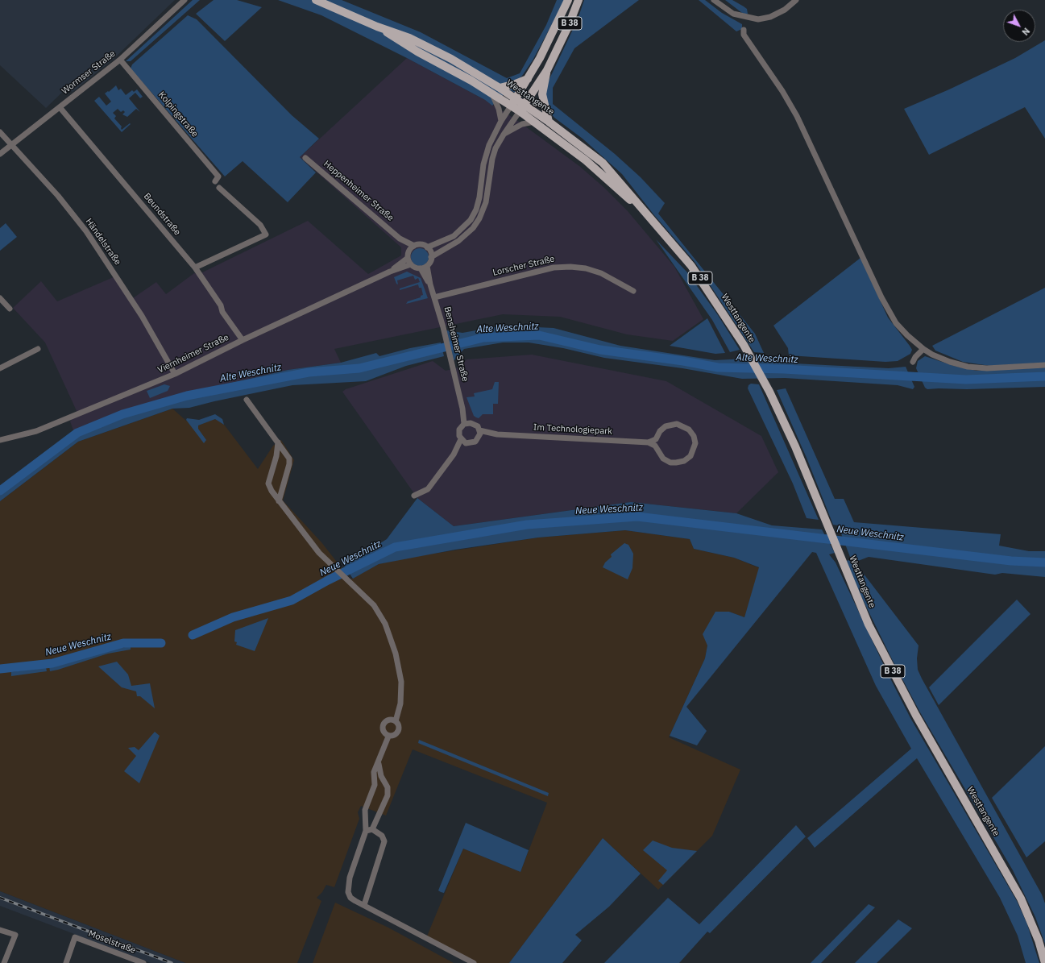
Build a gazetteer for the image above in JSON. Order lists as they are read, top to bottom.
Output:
{
  "streets": {
    "main road": ["B 38", "Westtangente"],
    "street": [
      "Wormser Straße",
      "Kolpingstraße",
      "Heppenheimer Straße",
      "Beundstraße",
      "Händelstraße",
      "Lorscher Straße",
      "Bensheimer Straße",
      "Viernheimer Straße",
      "Im Technologiepark",
      "Moselstraße"
    ]
  },
  "crossings": [
    ["B 38", "Westtangente"],
    ["Wormser Straße", "Kolpingstraße"],
    ["Wormser Straße", "Beundstraße"],
    ["Wormser Straße", "Händelstraße"],
    ["Heppenheimer Straße", "Bensheimer Straße"],
    ["Heppenheimer Straße", "Viernheimer Straße"],
    ["Beundstraße", "Viernheimer Straße"],
    ["Händelstraße", "Viernheimer Straße"],
    ["Lorscher Straße", "Bensheimer Straße"],
    ["Bensheimer Straße", "Viernheimer Straße"],
    ["Bensheimer Straße", "Im Technologiepark"]
  ],
  "water": ["Alte Weschnitz", "Neue Weschnitz"],
  "north": "bottom right"
}
